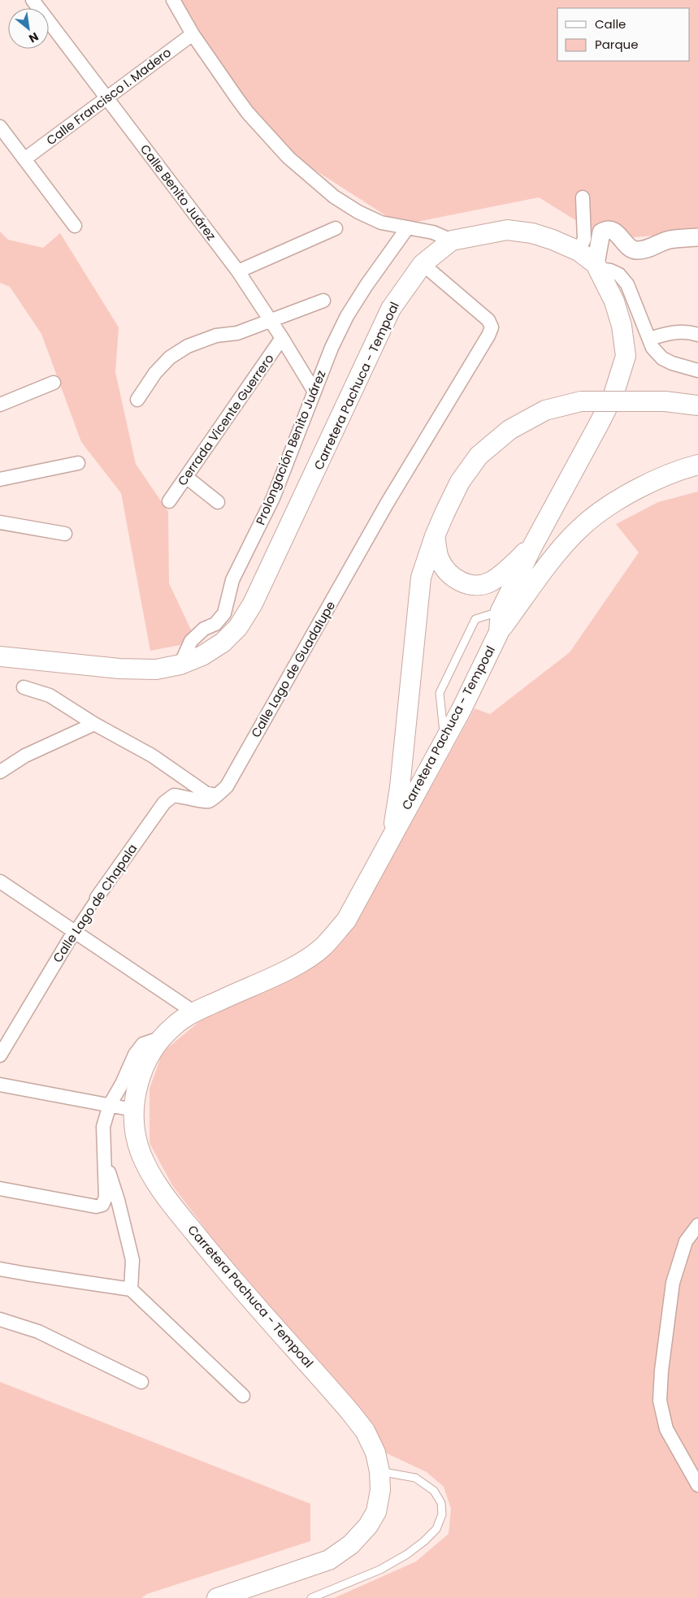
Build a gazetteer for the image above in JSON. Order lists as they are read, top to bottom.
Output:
{
  "streets": {
    "main road": ["Carretera Pachuca - Tempoal"],
    "street": [
      "Calle Francisco I. Madero",
      "Calle Benito Juárez",
      "Cerrada Vicente Guerrero",
      "Prolongación Benito Juárez",
      "Calle Lago de Guadalupe",
      "Calle Lago de Chapala"
    ]
  },
  "crossings": [
    ["Calle Francisco I. Madero", "Calle Benito Juárez"],
    ["Calle Benito Juárez", "Cerrada Vicente Guerrero"],
    ["Calle Benito Juárez", "Prolongación Benito Juárez"],
    ["Carretera Pachuca - Tempoal", "Prolongación Benito Juárez"],
    ["Carretera Pachuca - Tempoal", "Calle Lago de Guadalupe"],
    ["Calle Lago de Guadalupe", "Calle Lago de Chapala"]
  ],
  "legend": ["Calle", "Parque"],
  "north": "bottom right"
}
